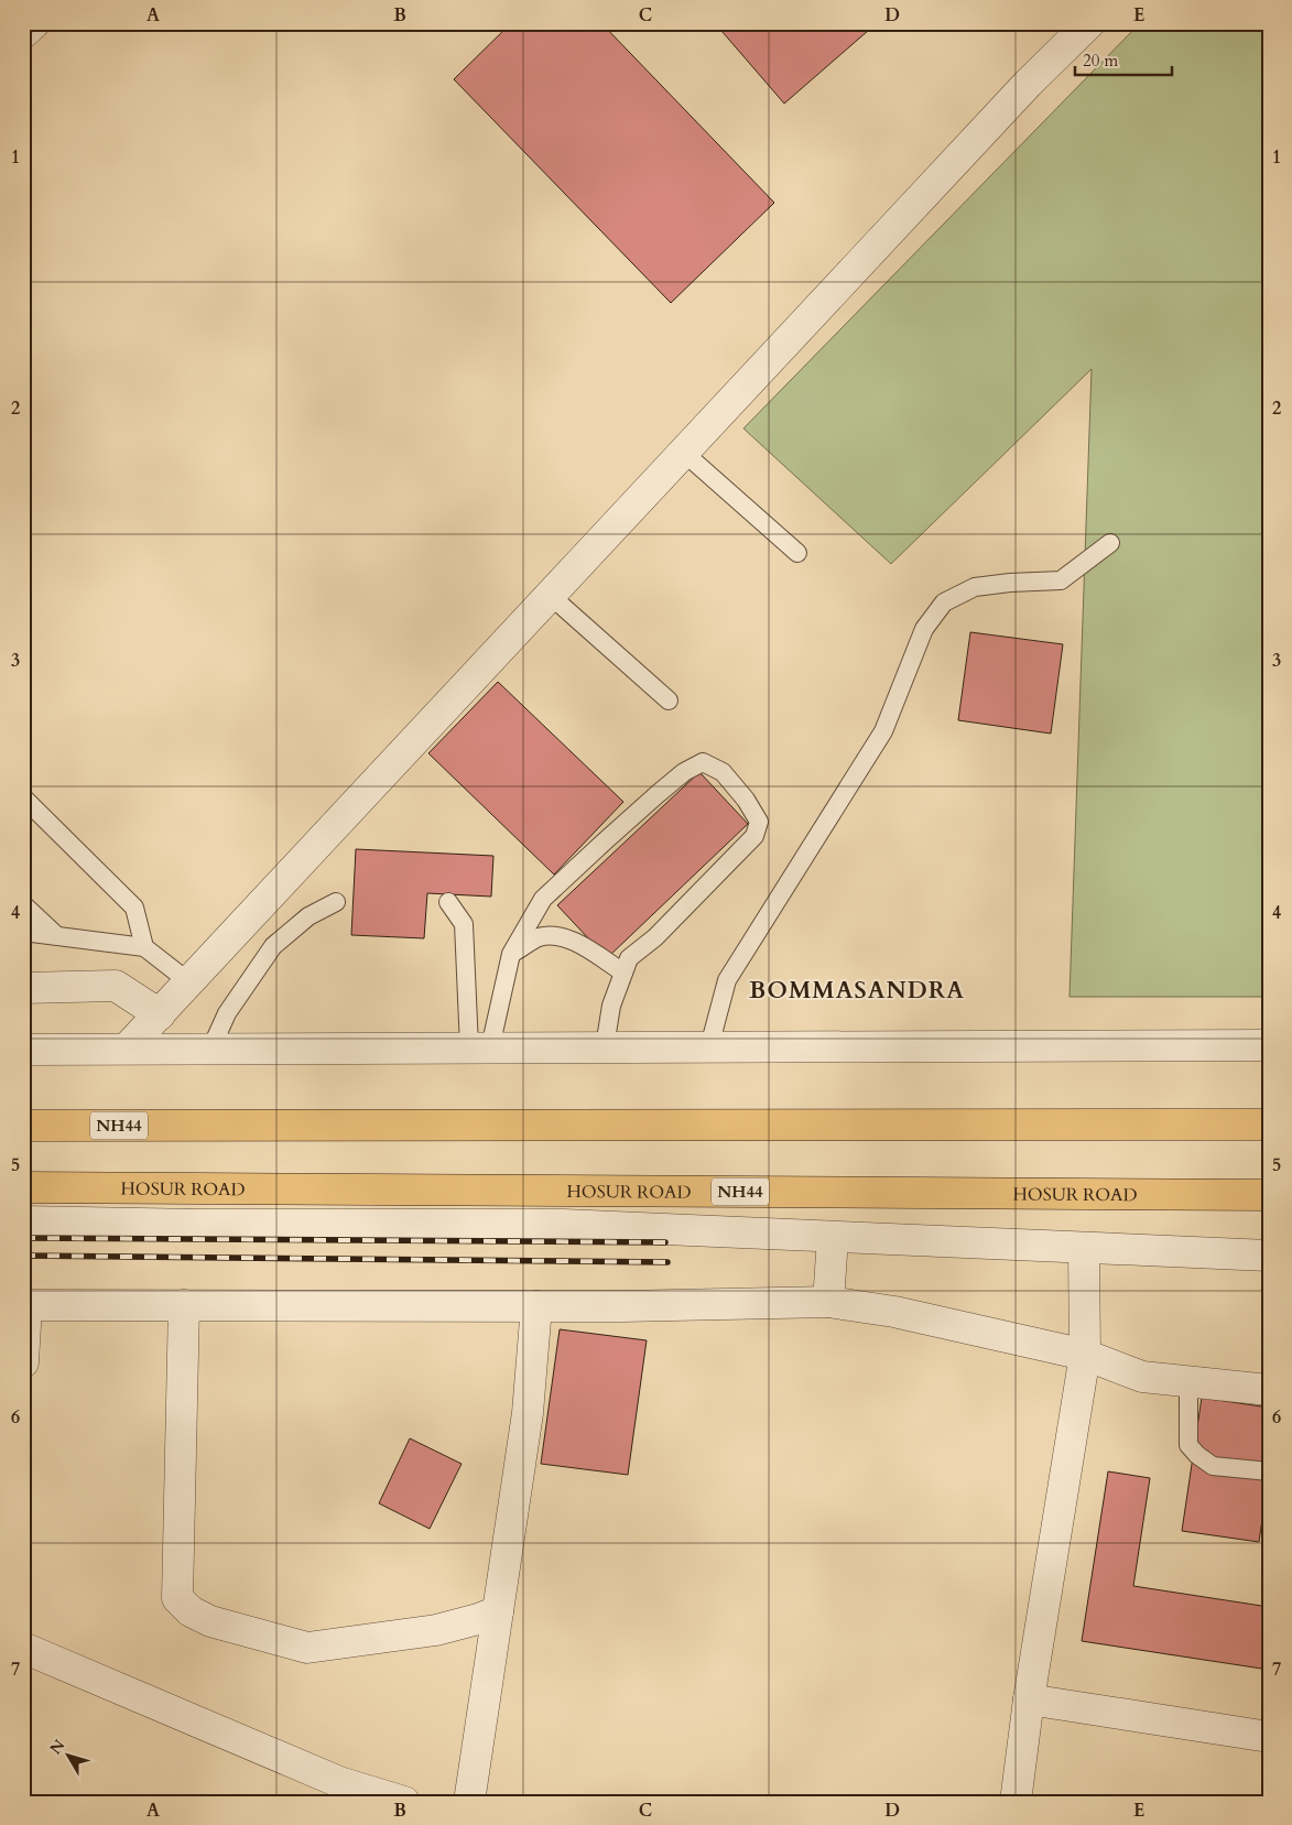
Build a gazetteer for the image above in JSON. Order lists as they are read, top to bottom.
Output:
{
  "streets": {
    "highway": ["NH44", "HOSUR ROAD"]
  },
  "districts": ["BOMMASANDRA"],
  "scale_bar": "20 m",
  "north": "top left",
  "grid": {
    "columns": [
      "A",
      "B",
      "C",
      "D",
      "E"
    ],
    "rows": [
      "1",
      "2",
      "3",
      "4",
      "5",
      "6",
      "7"
    ]
  }
}
